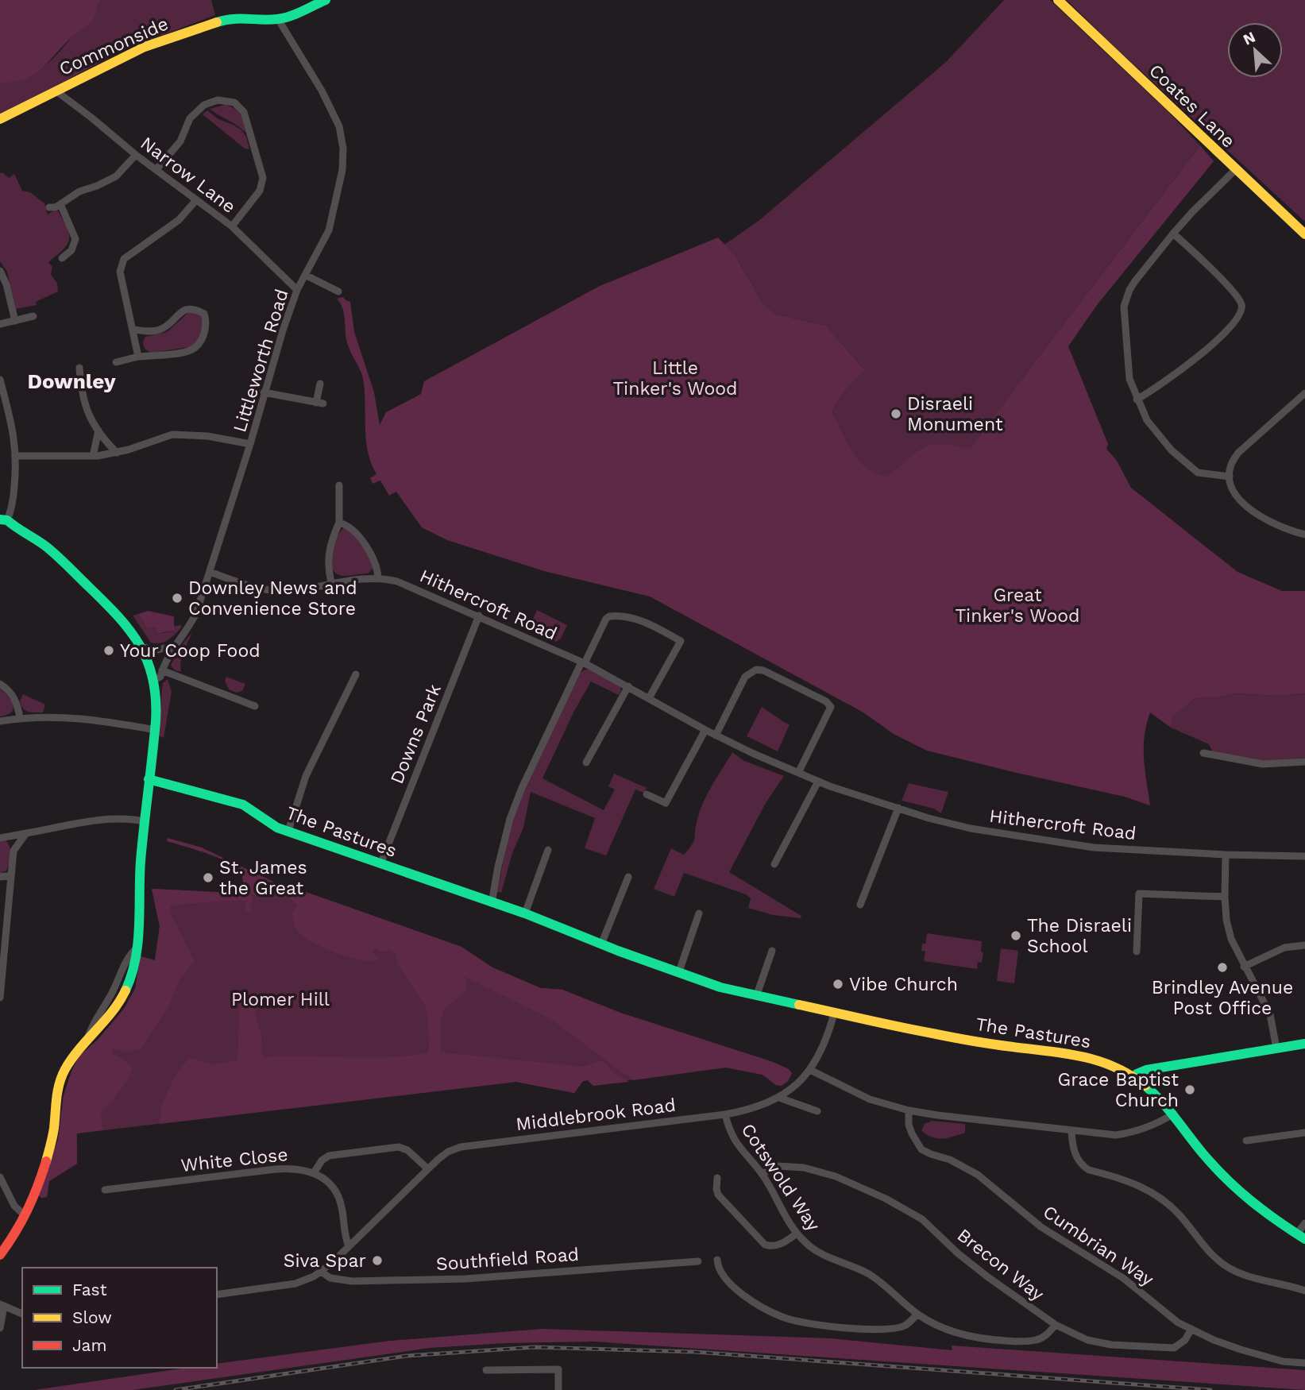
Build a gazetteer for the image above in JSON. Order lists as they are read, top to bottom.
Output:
{
  "streets": {
    "street": [
      "Commonside",
      "Coates Lane",
      "Narrow Lane",
      "Littleworth Road",
      "Hithercroft Road",
      "Downs Park",
      "The Pastures",
      "Middlebrook Road",
      "White Close",
      "Cotswold Way",
      "Cumbrian Way",
      "Southfield Road",
      "Brecon Way"
    ]
  },
  "crossings": [
    ["Commonside", "Narrow Lane"],
    ["Commonside", "Littleworth Road"],
    ["Narrow Lane", "Littleworth Road"],
    ["Littleworth Road", "Hithercroft Road"],
    ["Hithercroft Road", "Downs Park"],
    ["Downs Park", "The Pastures"],
    ["The Pastures", "Middlebrook Road"],
    ["Middlebrook Road", "White Close"],
    ["Middlebrook Road", "Cotswold Way"],
    ["Cotswold Way", "Brecon Way"],
    ["Cumbrian Way", "Brecon Way"]
  ],
  "districts": ["Downley"],
  "parks": ["Little Tinker's Wood", "Great Tinker's Wood", "Plomer Hill"],
  "places": [
    "Disraeli Monument",
    "Downley News and Convenience Store",
    "Your Coop Food",
    "St. James the Great",
    "The Disraeli School",
    "Brindley Avenue Post Office",
    "Vibe Church",
    "Grace Baptist Church",
    "Siva Spar"
  ],
  "legend": ["Fast", "Slow", "Jam"],
  "north": "top left"
}
